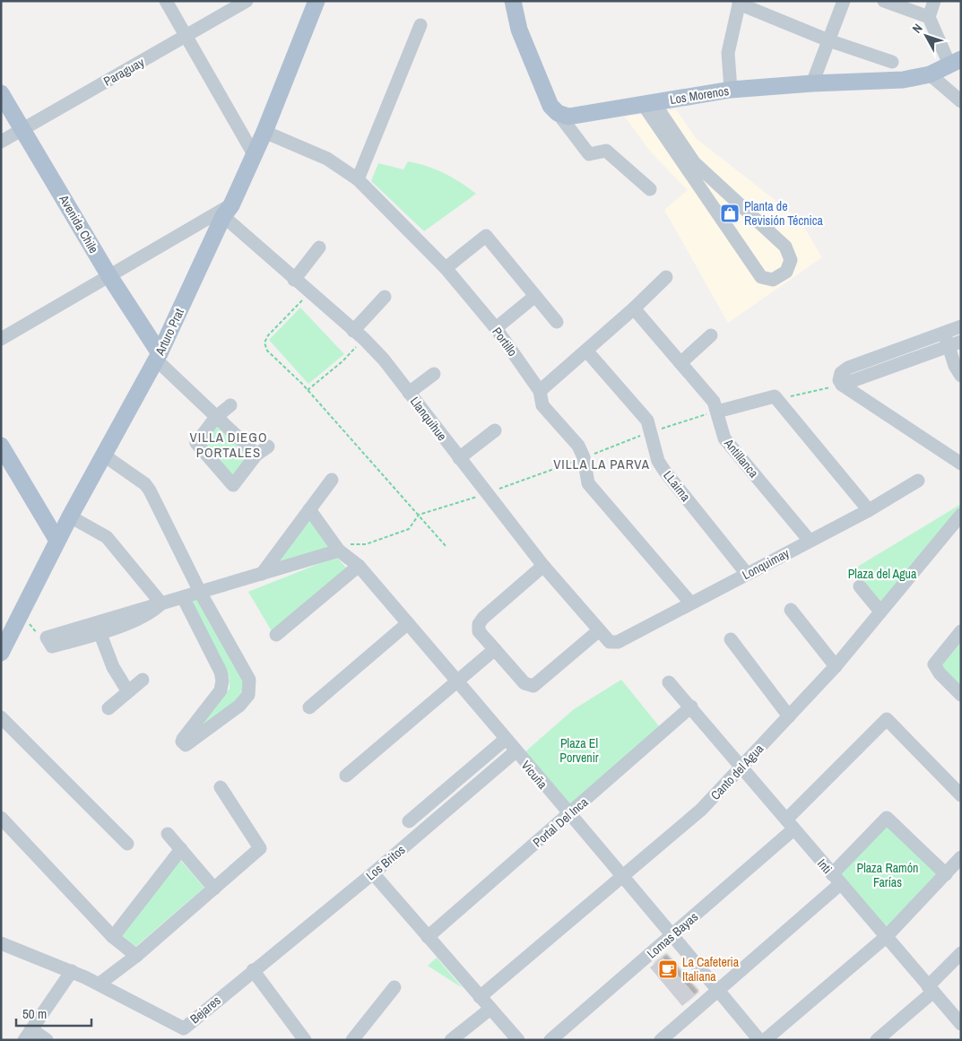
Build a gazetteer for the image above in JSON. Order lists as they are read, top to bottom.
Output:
{
  "streets": {
    "main road": ["Los Morenos", "Avenida Chile", "Arturo Prat"],
    "street": [
      "Paraguay",
      "Portillo",
      "Llanquihue",
      "Antillanca",
      "LLaima",
      "Lonquimay",
      "Canto del Agua",
      "Vicuña",
      "Portal Del Inca",
      "Los Britos",
      "Inti",
      "Lomas Bayas",
      "Bejares"
    ]
  },
  "crossings": [
    ["Paraguay", "Avenida Chile"],
    ["Avenida Chile", "Arturo Prat"],
    ["Arturo Prat", "Portillo"],
    ["Arturo Prat", "Llanquihue"],
    ["Portillo", "Lonquimay"],
    ["Llanquihue", "Lonquimay"],
    ["Antillanca", "Lonquimay"],
    ["LLaima", "Lonquimay"],
    ["Canto del Agua", "Vicuña"],
    ["Canto del Agua", "Inti"],
    ["Vicuña", "Portal Del Inca"],
    ["Vicuña", "Los Britos"],
    ["Vicuña", "Lomas Bayas"],
    ["Portal Del Inca", "Inti"],
    ["Los Britos", "Bejares"],
    ["Inti", "Lomas Bayas"]
  ],
  "districts": ["VILLA DIEGO PORTALES", "VILLA LA PARVA"],
  "parks": ["Plaza del Agua", "Plaza El Porvenir", "Plaza Ramón Farías"],
  "places": {
    "shop": ["Planta de Revisión Técnica"],
    "cafe": ["La Cafeteria Italiana"]
  },
  "scale_bar": "50 m",
  "north": "top left"
}
